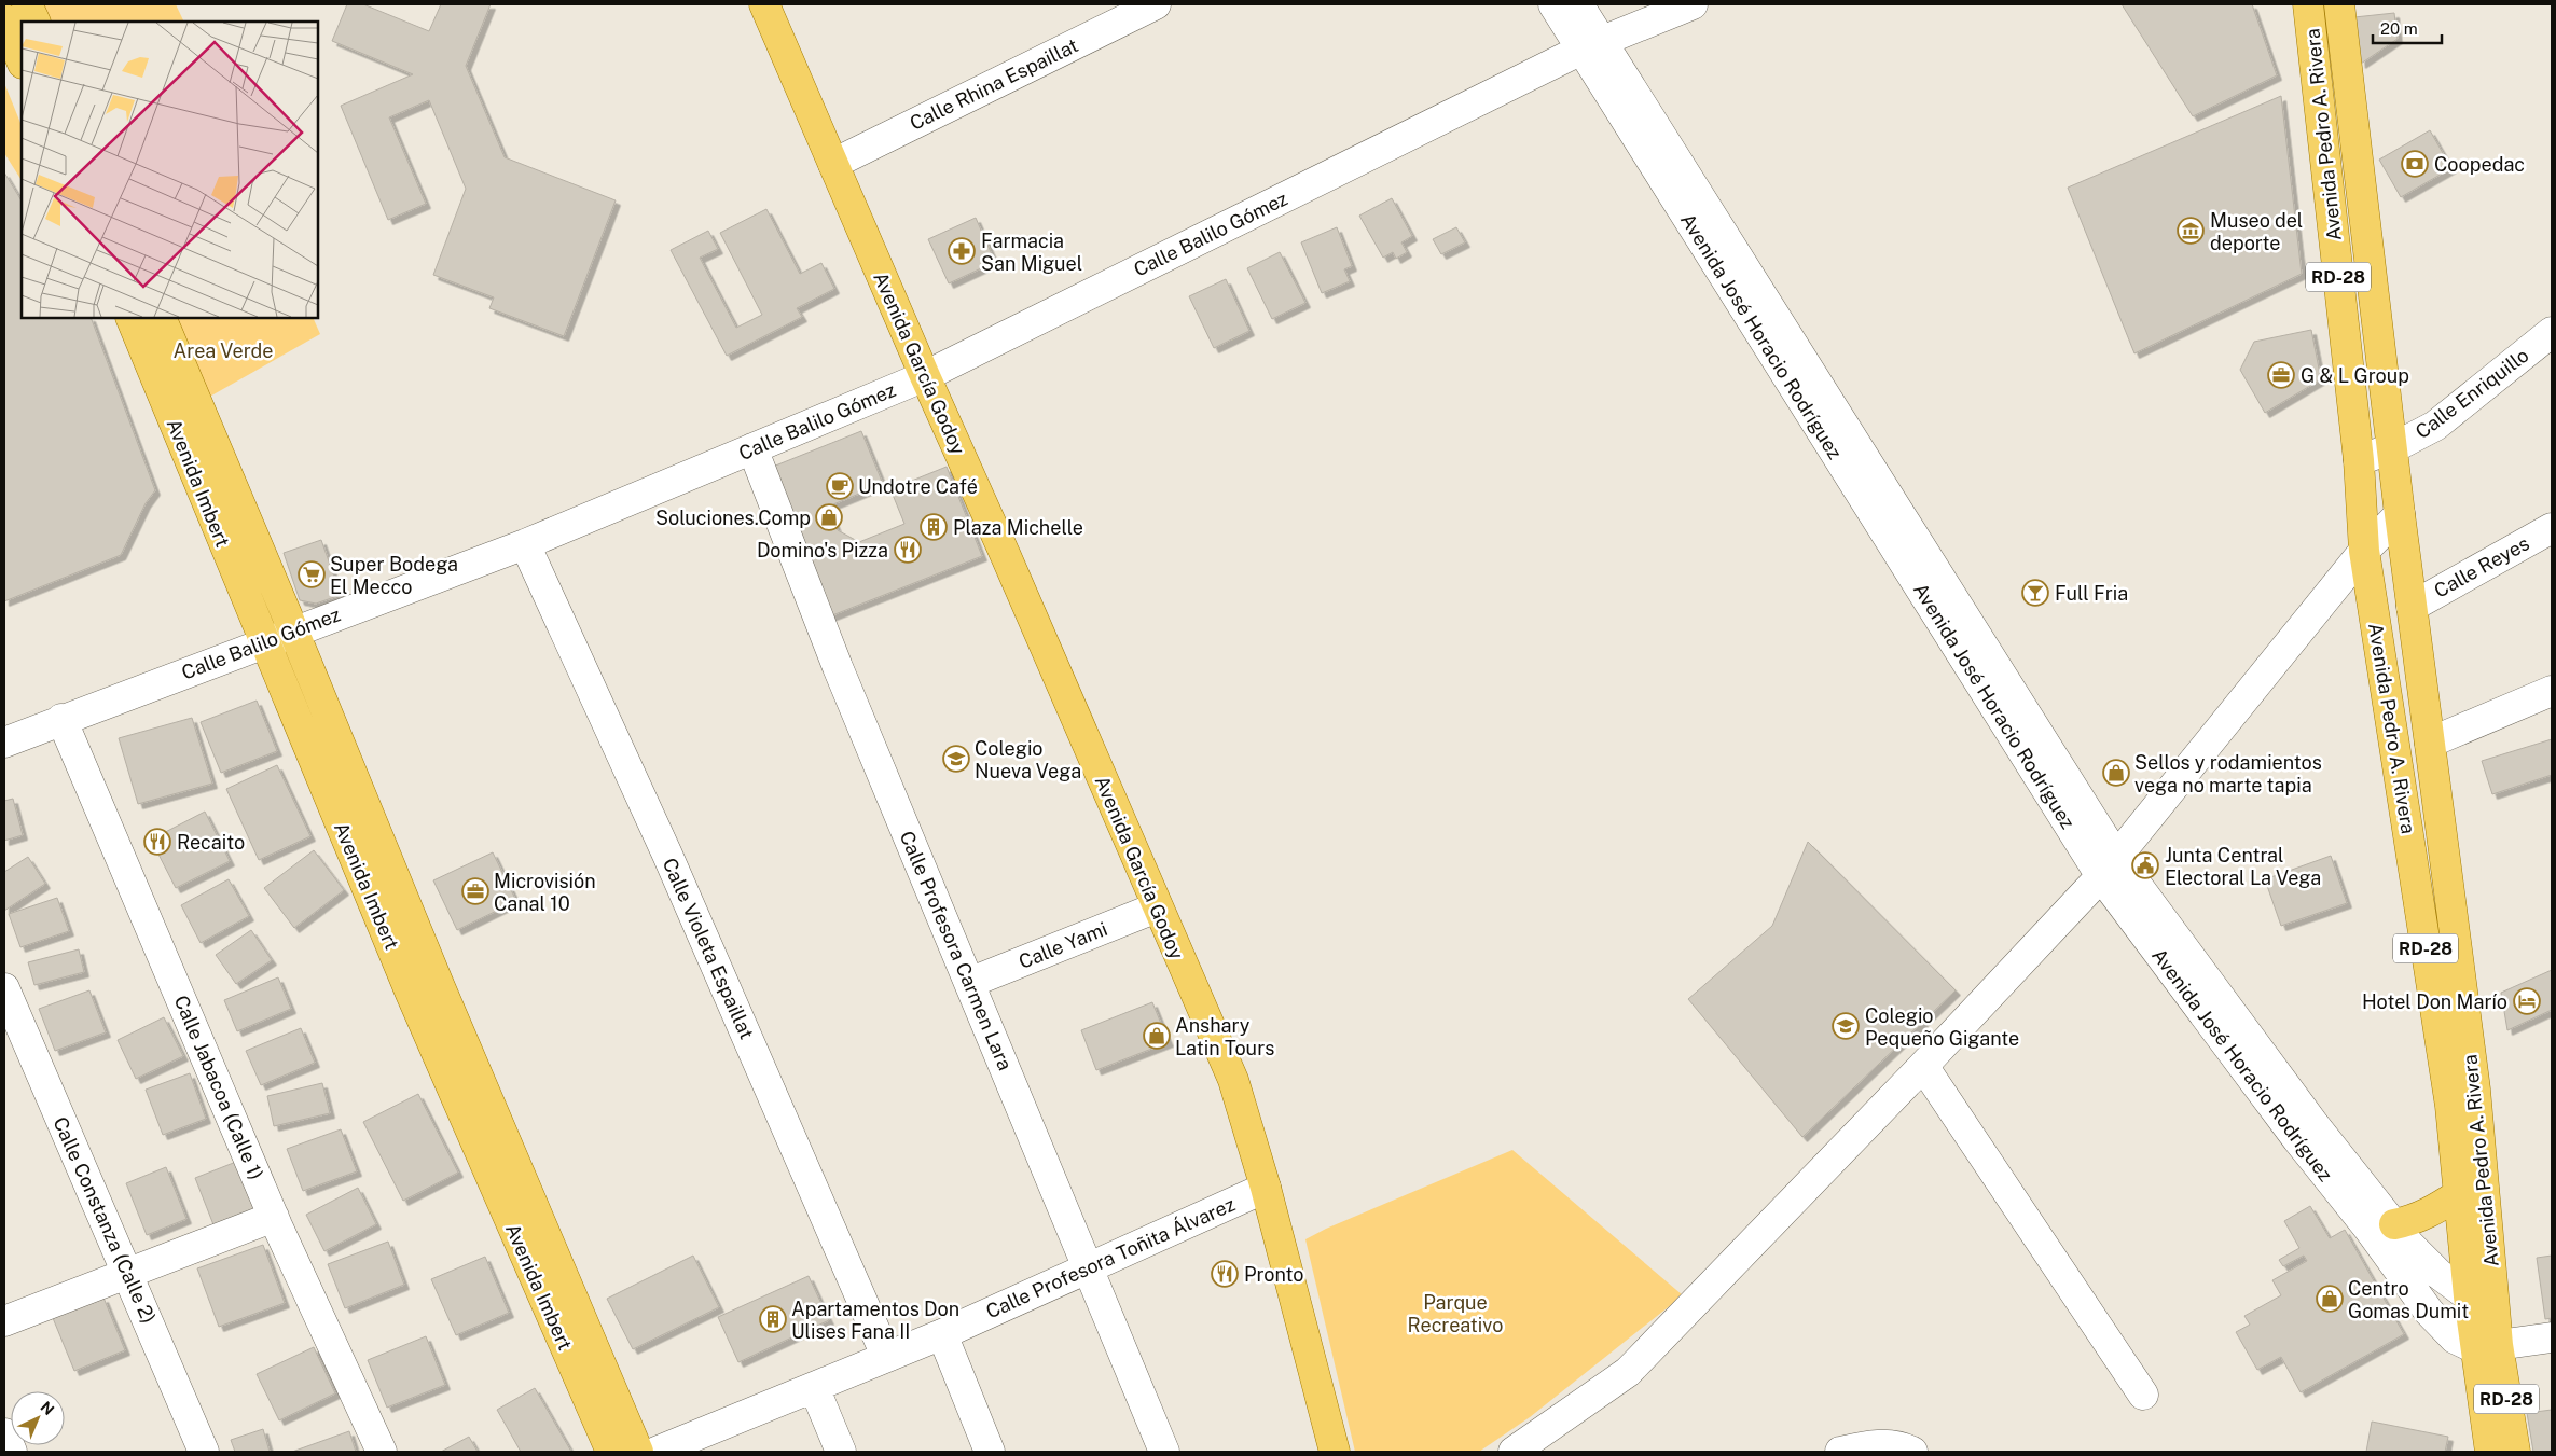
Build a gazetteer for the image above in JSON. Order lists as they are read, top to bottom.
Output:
{
  "streets": {
    "main road": [
      "Avenida Pedro A. Rivera",
      "RD-28",
      "Avenida García Godoy",
      "Avenida Imbert"
    ],
    "street": [
      "Calle Rhina Espaillat",
      "Calle Balilo Gómez",
      "Avenida José Horacio Rodríguez",
      "Calle Enriquillo",
      "Calle Reyes",
      "Calle Yami",
      "Calle Violeta Espaillat",
      "Calle Profesora Carmen Lara",
      "Calle Jabacoa (Calle 1)",
      "Calle Constanza (Calle 2)",
      "Calle Profesora Toñita Álvarez"
    ]
  },
  "crossings": [
    ["Calle Rhina Espaillat", "Avenida García Godoy"],
    ["Avenida Pedro A. Rivera", "Avenida José Horacio Rodríguez"],
    ["Avenida Pedro A. Rivera", "Calle Enriquillo"],
    ["Avenida Pedro A. Rivera", "Calle Reyes"],
    ["Calle Balilo Gómez", "Avenida José Horacio Rodríguez"],
    ["Calle Balilo Gómez", "Avenida García Godoy"],
    ["Calle Balilo Gómez", "Avenida Imbert"],
    ["Calle Balilo Gómez", "Calle Violeta Espaillat"],
    ["Calle Balilo Gómez", "Calle Profesora Carmen Lara"],
    ["Calle Balilo Gómez", "Calle Jabacoa (Calle 1)"],
    ["Avenida García Godoy", "Calle Yami"],
    ["Avenida García Godoy", "Calle Profesora Toñita Álvarez"],
    ["Calle Yami", "Calle Profesora Carmen Lara"],
    ["Calle Violeta Espaillat", "Calle Profesora Toñita Álvarez"],
    ["Calle Profesora Carmen Lara", "Calle Profesora Toñita Álvarez"]
  ],
  "parks": ["Area Verde", "Parque Recreativo"],
  "places": {
    "bank": ["Coopedac"],
    "museum": ["Museo del deporte"],
    "pharmacy": ["Farmacia San Miguel"],
    "office": ["G & L Group", "Microvisión Canal 10"],
    "cafe": ["Undotre Café"],
    "shop": [
      "Soluciones.Comp",
      "Sellos y rodamientos vega no marte tapia",
      "Anshary Latin Tours",
      "Centro Gomas Dumit"
    ],
    "building": ["Plaza Michelle", "Apartamentos Don Ulises Fana II"],
    "restaurant": ["Domino's Pizza", "Recaito", "Pronto"],
    "supermarket": ["Super Bodega El Mecco"],
    "bar": ["Full Fria"],
    "school or university": ["Colegio Nueva Vega", "Colegio Pequeño Gigante"],
    "public building": ["Junta Central Electoral La Vega"],
    "hotel": ["Hotel Don Marío"]
  },
  "scale_bar": "20 m",
  "north": "top right"
}
